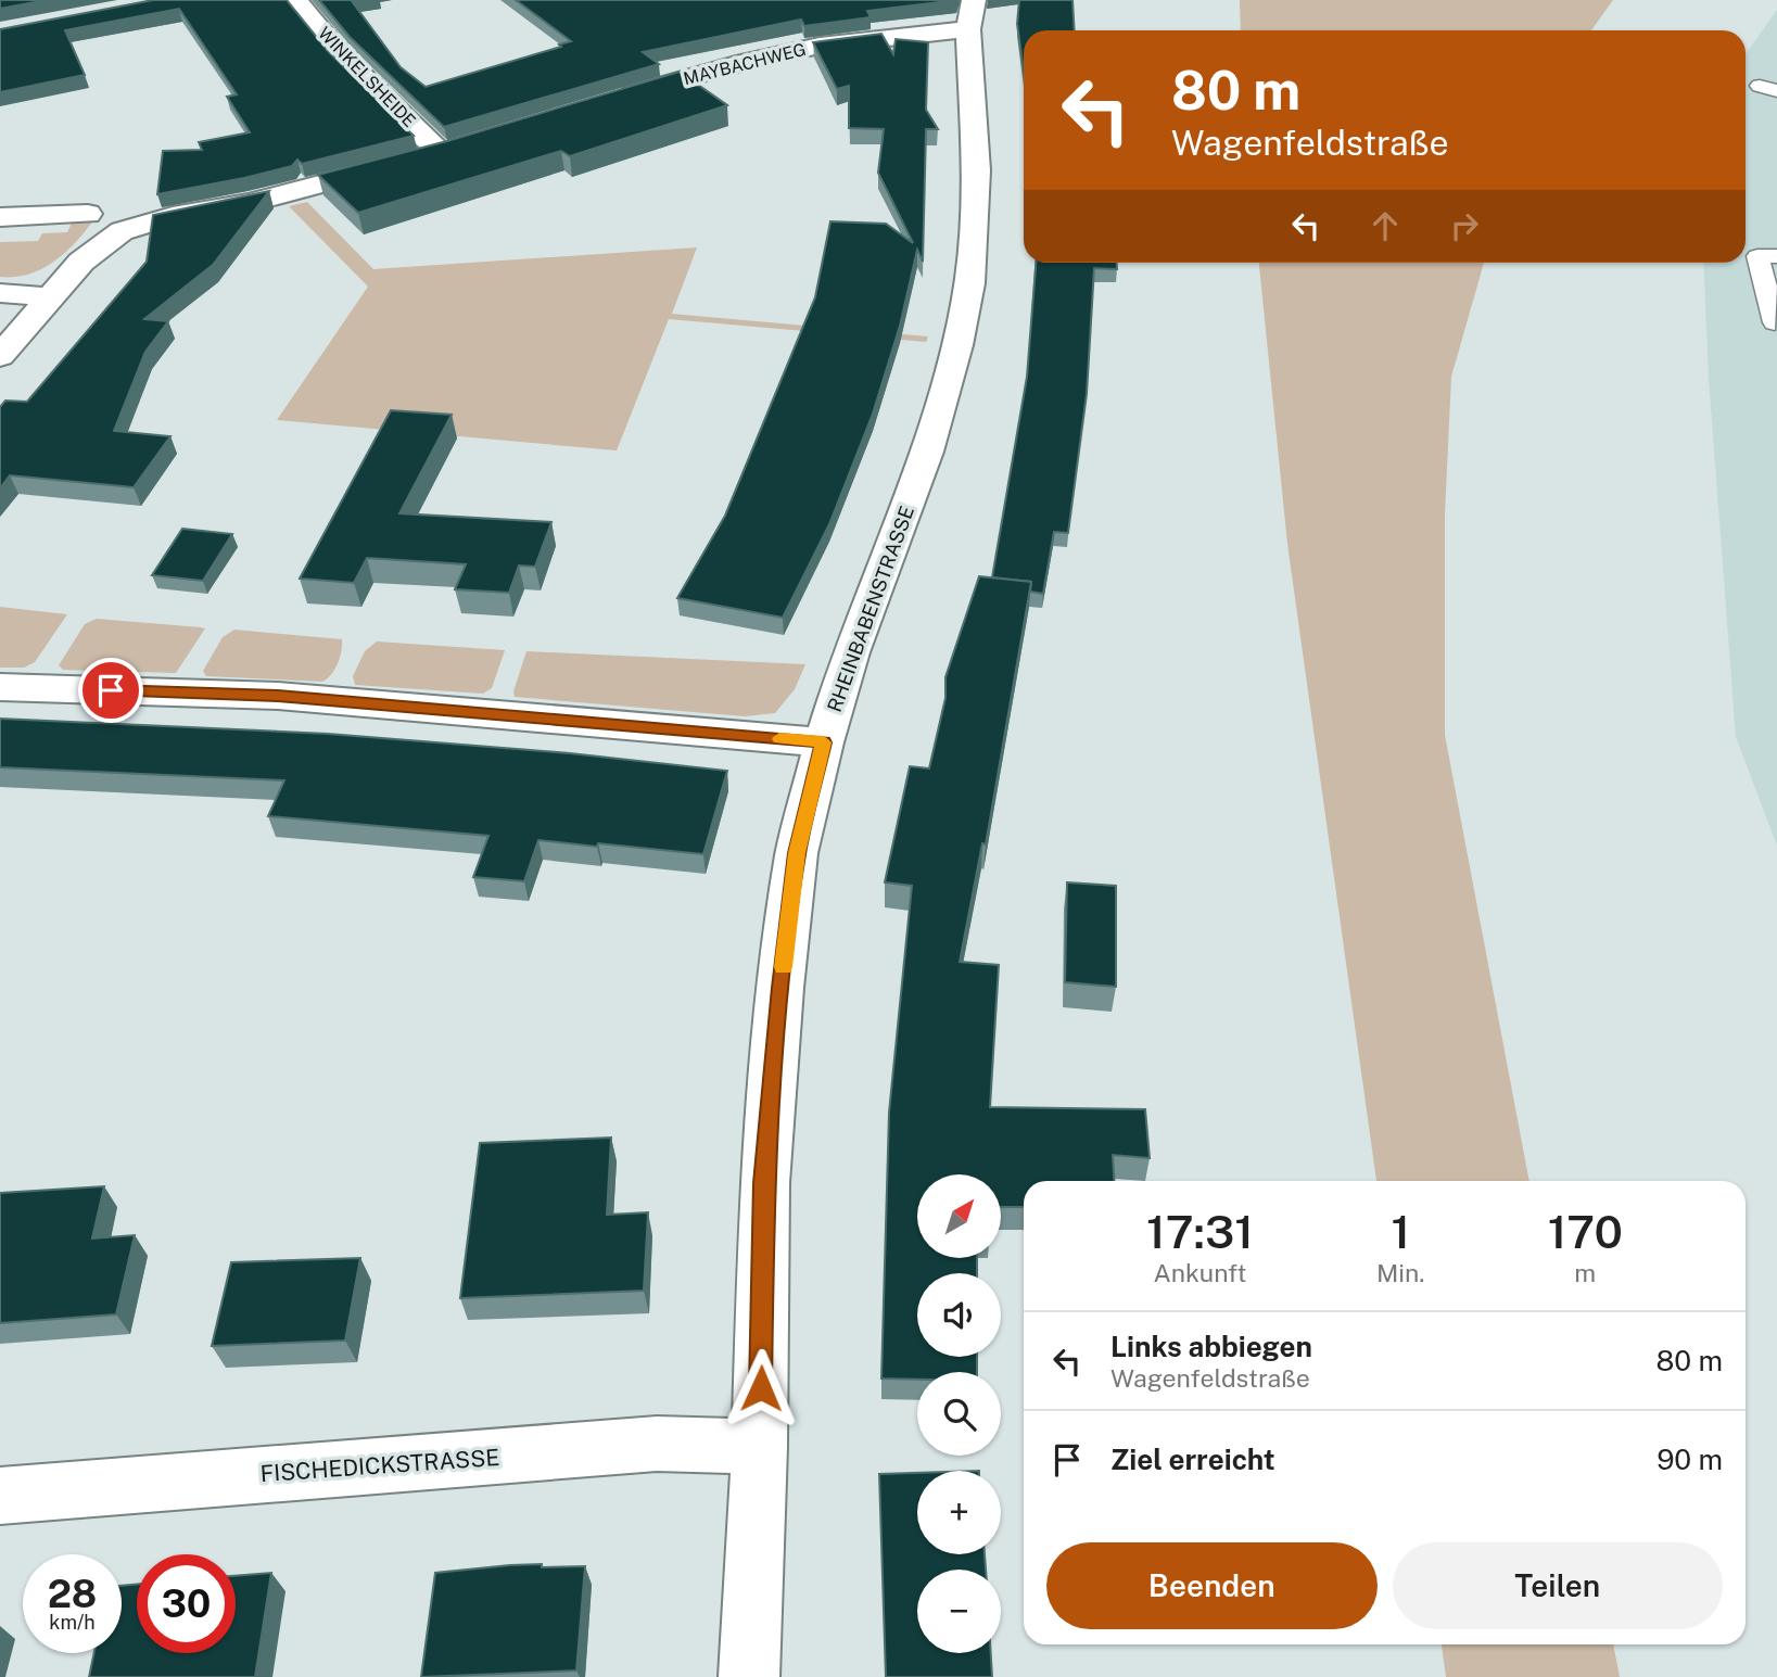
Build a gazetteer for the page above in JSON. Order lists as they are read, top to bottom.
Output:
{
  "streets": {
    "street": [
      "MAYBACHWEG",
      "WINKELSHEIDE",
      "RHEINBABENSTRASSE",
      "FISCHEDICKSTRASSE"
    ]
  },
  "crossings": [
    ["MAYBACHWEG", "RHEINBABENSTRASSE"],
    ["RHEINBABENSTRASSE", "FISCHEDICKSTRASSE"]
  ],
  "north": "top right",
  "page": {
    "turn": ["80 m", "Wagenfeldstraße"],
    "map_buttons": ["+", "−"],
    "eta": [
      "17:31",
      "Ankunft",
      "1",
      "Min.",
      "170",
      "m"
    ],
    "list": [
      {
        "name": "Links abbiegen",
        "note": "Wagenfeldstraße",
        "value": "80 m"
      },
      {
        "name": "Ziel erreicht",
        "value": "90 m"
      }
    ],
    "buttons": ["Beenden", "Teilen"],
    "speed": "28 km/h",
    "limit": "30"
  }
}
